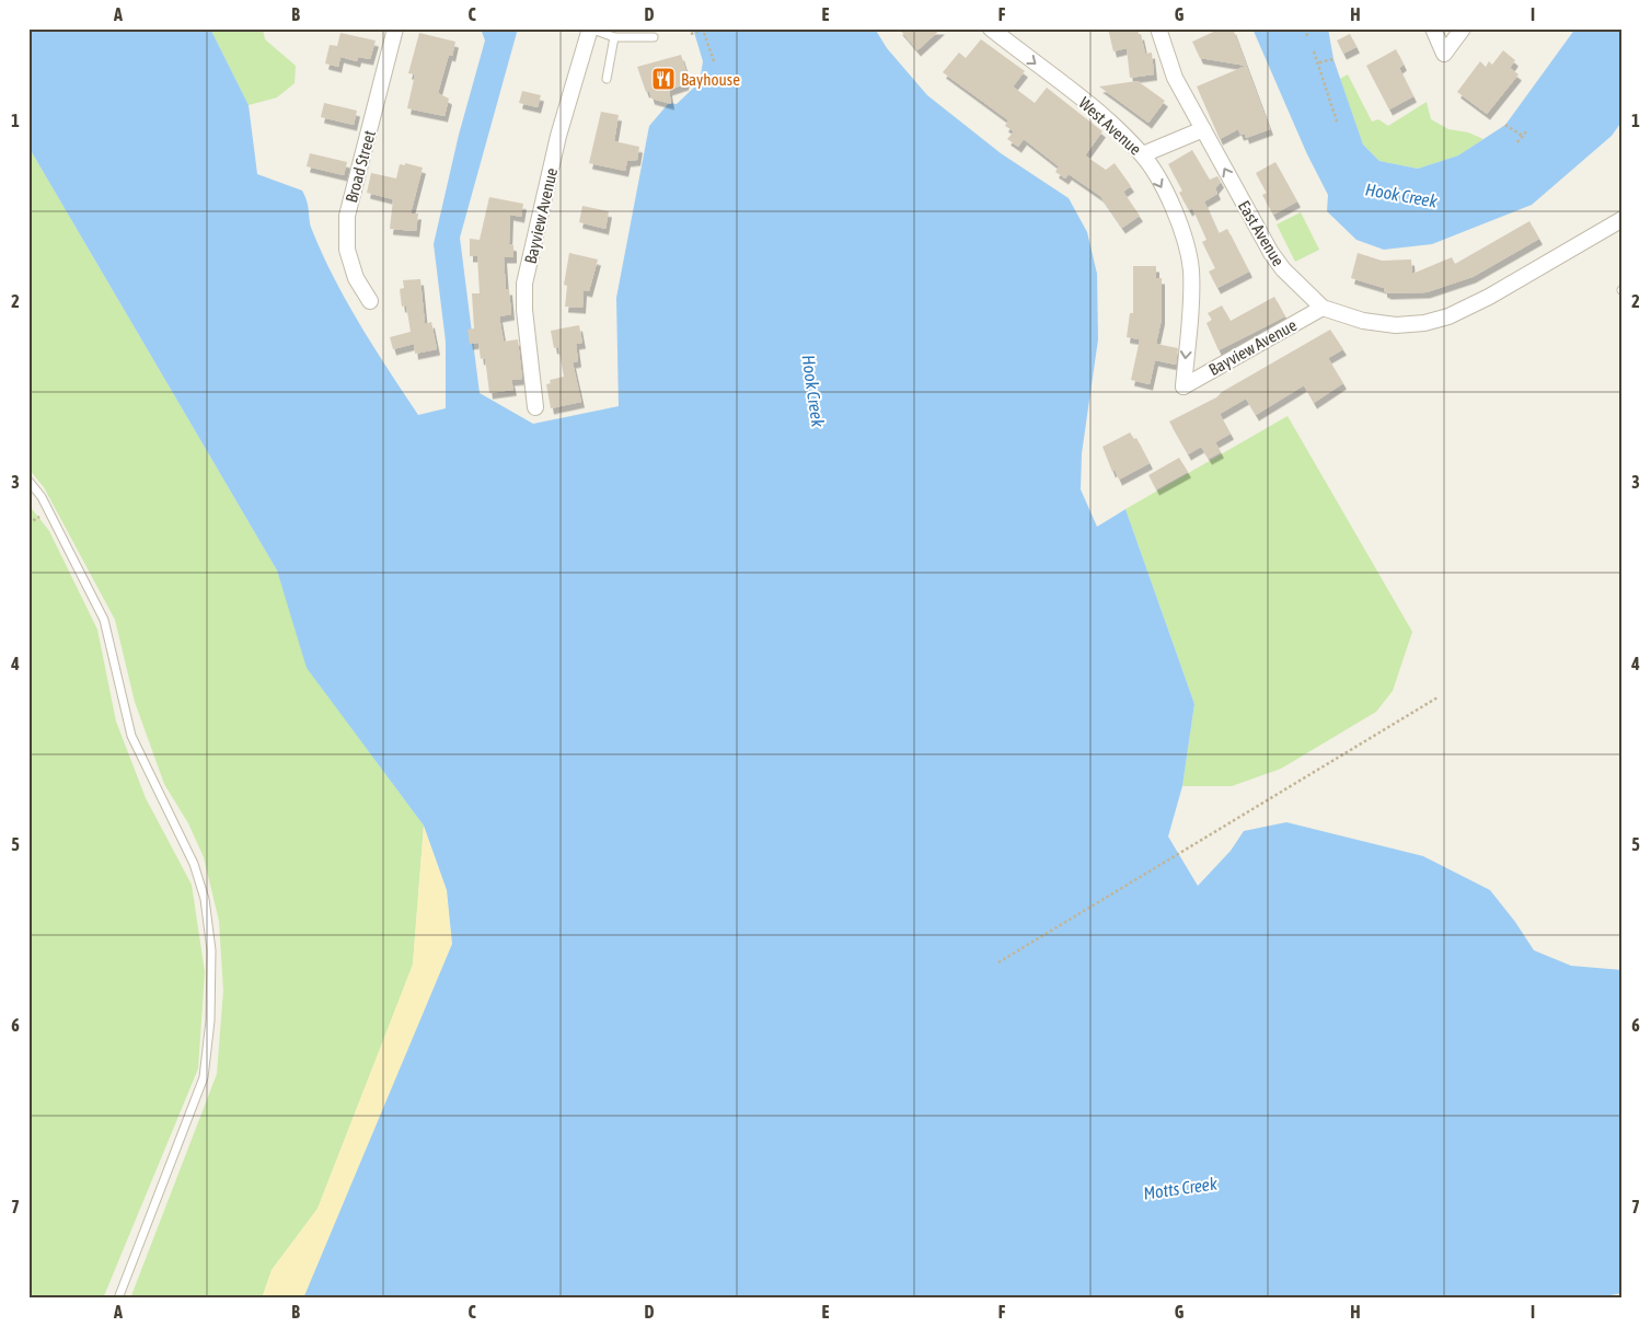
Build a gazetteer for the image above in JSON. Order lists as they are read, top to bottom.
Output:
{
  "streets": {
    "street": [
      "West Avenue",
      "Broad Street",
      "Bayview Avenue",
      "East Avenue"
    ]
  },
  "crossings": [
    ["West Avenue", "Bayview Avenue"],
    ["Bayview Avenue", "East Avenue"]
  ],
  "one_way": ["West Avenue"],
  "water": ["Hook Creek", "Motts Creek"],
  "places": {
    "restaurant": ["Bayhouse"]
  },
  "grid": {
    "columns": [
      "A",
      "B",
      "C",
      "D",
      "E",
      "F",
      "G",
      "H",
      "I"
    ],
    "rows": [
      "1",
      "2",
      "3",
      "4",
      "5",
      "6",
      "7"
    ]
  }
}
